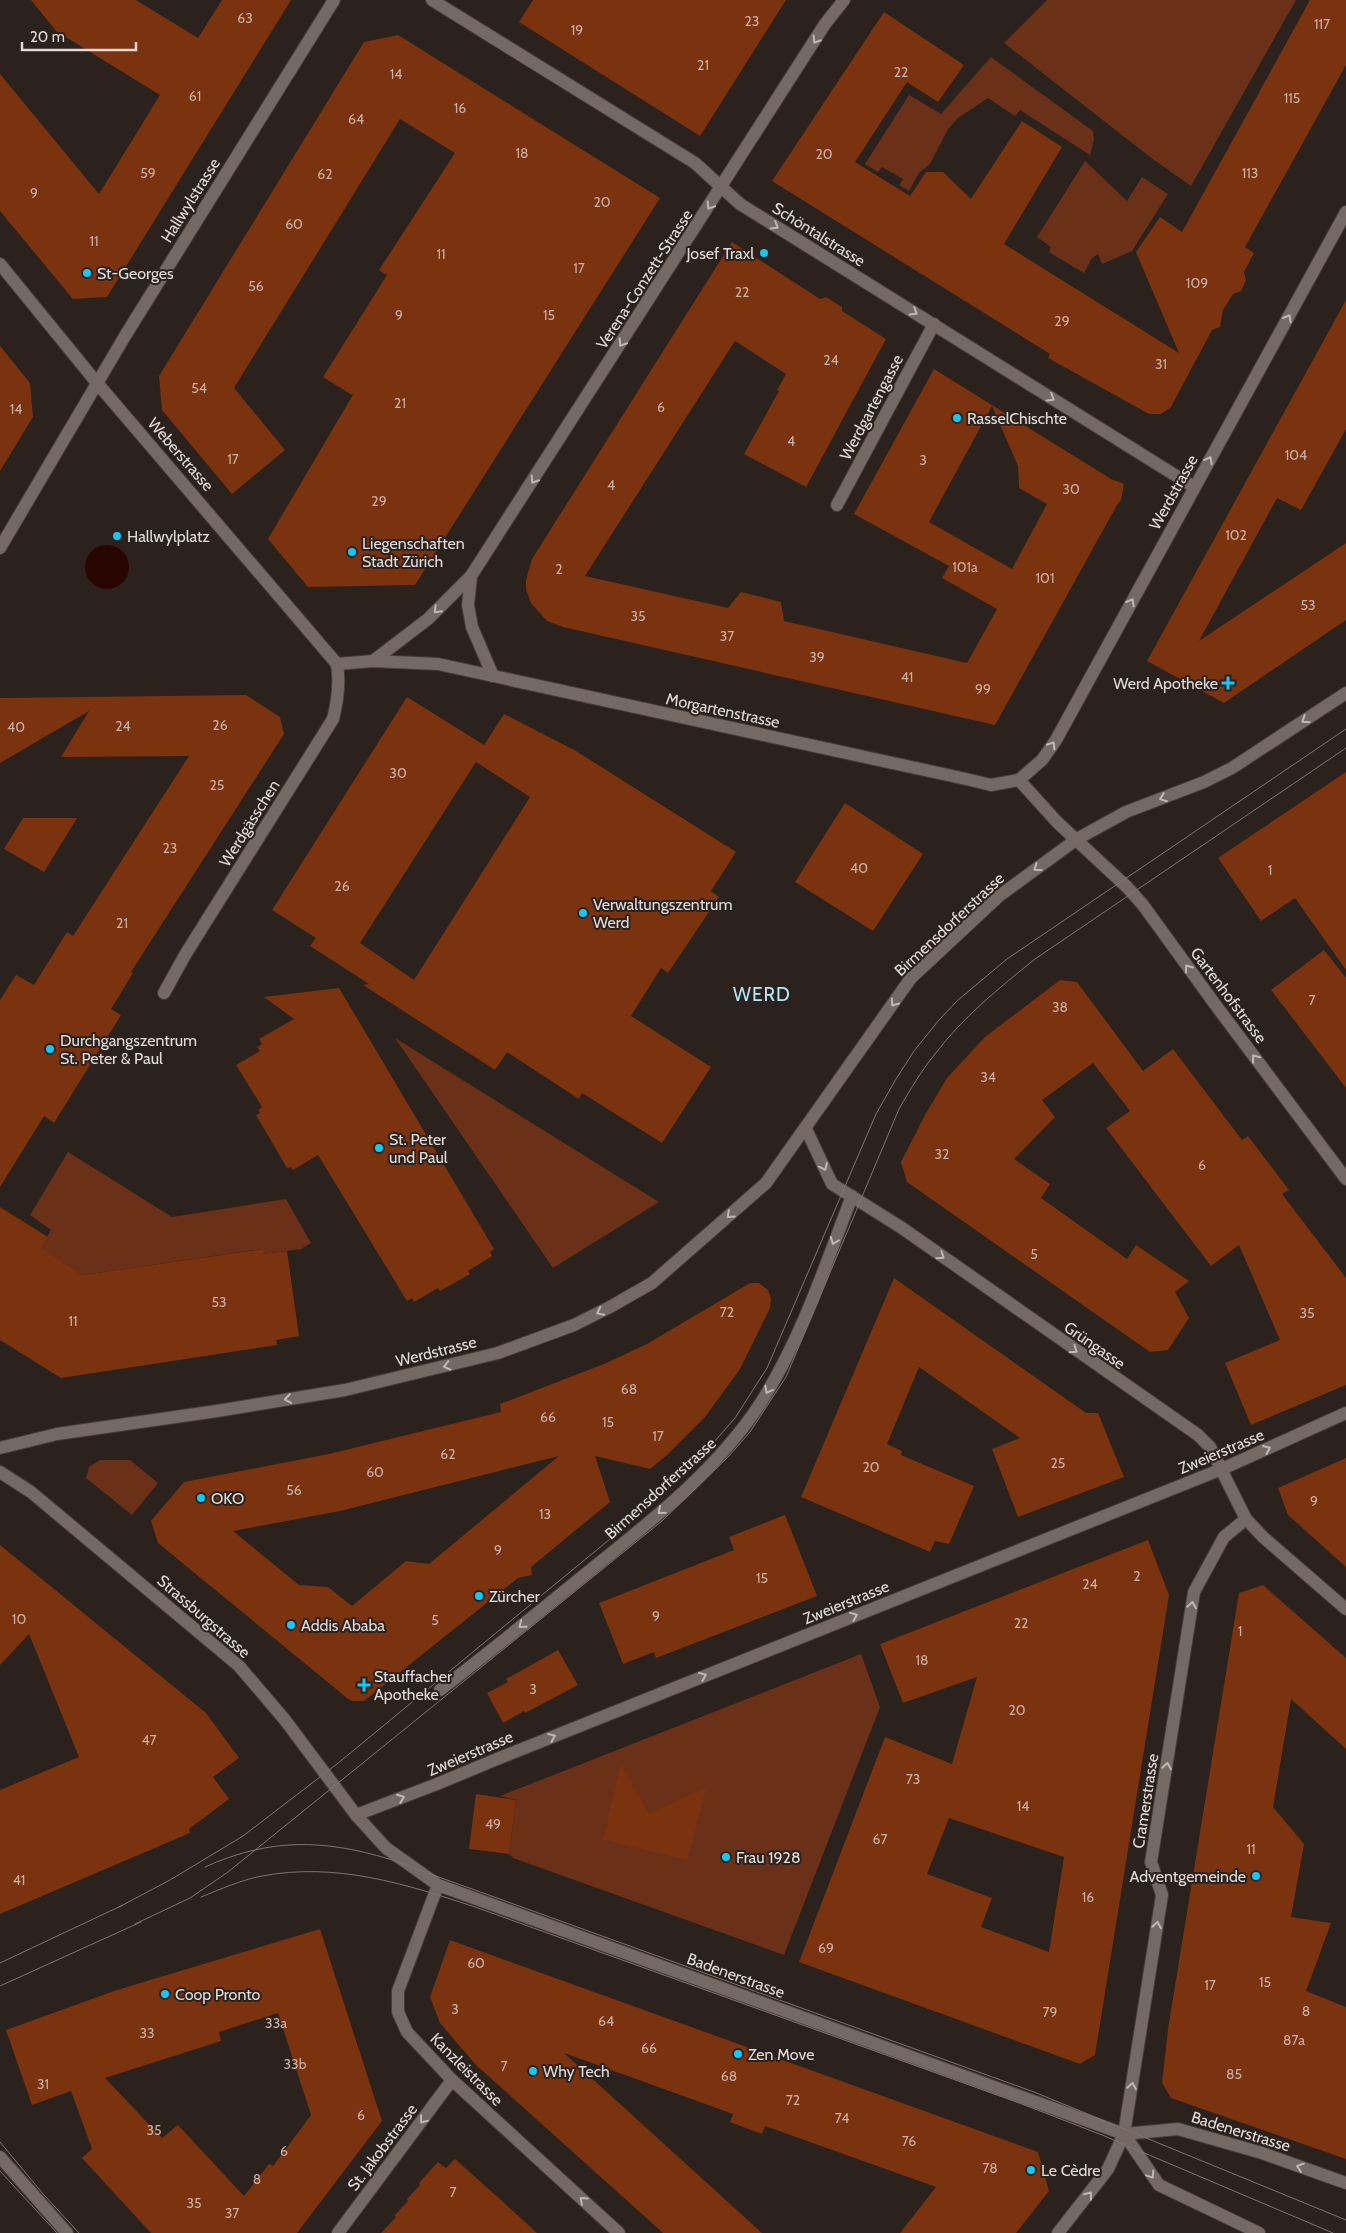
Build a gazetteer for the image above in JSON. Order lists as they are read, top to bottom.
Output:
{
  "streets": {
    "street": [
      "Hallwylstrasse",
      "Schöntalstrasse",
      "Verena-Conzett-Strasse",
      "Werdgartengasse",
      "Weberstrasse",
      "Werdstrasse",
      "Morgartenstrasse",
      "Werdgässchen",
      "Birmensdorferstrasse",
      "Gartenhofstrasse",
      "Grüngasse",
      "Zweierstrasse",
      "Strassburgstrasse",
      "Cramerstrasse",
      "Badenerstrasse",
      "Kanzleistrasse",
      "St. Jakobstrasse"
    ]
  },
  "crossings": [
    ["Hallwylstrasse", "Weberstrasse"],
    ["Schöntalstrasse", "Verena-Conzett-Strasse"],
    ["Schöntalstrasse", "Werdgartengasse"],
    ["Schöntalstrasse", "Werdstrasse"],
    ["Verena-Conzett-Strasse", "Morgartenstrasse"],
    ["Weberstrasse", "Morgartenstrasse"],
    ["Weberstrasse", "Werdgässchen"],
    ["Werdstrasse", "Morgartenstrasse"],
    ["Werdstrasse", "Birmensdorferstrasse"],
    ["Werdstrasse", "Grüngasse"],
    ["Morgartenstrasse", "Werdgässchen"],
    ["Birmensdorferstrasse", "Gartenhofstrasse"],
    ["Birmensdorferstrasse", "Grüngasse"],
    ["Grüngasse", "Zweierstrasse"],
    ["Grüngasse", "Cramerstrasse"],
    ["Zweierstrasse", "Strassburgstrasse"],
    ["Zweierstrasse", "Badenerstrasse"],
    ["Strassburgstrasse", "Badenerstrasse"],
    ["Cramerstrasse", "Badenerstrasse"],
    ["Badenerstrasse", "Kanzleistrasse"],
    ["Kanzleistrasse", "St. Jakobstrasse"]
  ],
  "one_way": [
    "Schöntalstrasse",
    "Verena-Conzett-Strasse",
    "Birmensdorferstrasse",
    "Gartenhofstrasse",
    "Grüngasse",
    "Zweierstrasse",
    "Cramerstrasse",
    "Kanzleistrasse",
    "St. Jakobstrasse"
  ],
  "districts": ["WERD"],
  "places": {
    "other": [
      "Josef Traxl",
      "St-Georges",
      "RasselChischte",
      "Hallwylplatz",
      "Liegenschaften Stadt Zürich",
      "Verwaltungszentrum Werd",
      "Durchgangszentrum St. Peter & Paul",
      "St. Peter und Paul",
      "OKO",
      "Zürcher",
      "Addis Ababa",
      "Frau 1928",
      "Adventgemeinde",
      "Coop Pronto",
      "Zen Move",
      "Why Tech",
      "Le Cèdre"
    ],
    "health": ["Werd Apotheke", "Stauffacher Apotheke"]
  },
  "house_numbers": [
    "63",
    "23",
    "117",
    "19",
    "21",
    "22",
    "14",
    "61",
    "115",
    "16",
    "64",
    "18",
    "20",
    "59",
    "113",
    "62",
    "9",
    "20",
    "60",
    "11",
    "11",
    "17",
    "109",
    "56",
    "22",
    "9",
    "15",
    "29",
    "24",
    "31",
    "54",
    "21",
    "6",
    "14",
    "4",
    "104",
    "17",
    "3",
    "4",
    "30",
    "29",
    "102",
    "101a",
    "2",
    "101",
    "53",
    "35",
    "37",
    "39",
    "41",
    "99",
    "26",
    "24",
    "40",
    "30",
    "25",
    "23",
    "40",
    "1",
    "26",
    "21",
    "7",
    "38",
    "34",
    "32",
    "6",
    "5",
    "53",
    "72",
    "35",
    "11",
    "68",
    "66",
    "15",
    "17",
    "62",
    "25",
    "20",
    "60",
    "56",
    "9",
    "13",
    "9",
    "2",
    "15",
    "24",
    "9",
    "10",
    "5",
    "22",
    "1",
    "18",
    "3",
    "20",
    "47",
    "73",
    "14",
    "49",
    "67",
    "11",
    "41",
    "16",
    "69",
    "60",
    "15",
    "17",
    "3",
    "8",
    "79",
    "64",
    "33a",
    "33",
    "87a",
    "66",
    "33b",
    "7",
    "85",
    "68",
    "31",
    "72",
    "6",
    "74",
    "35",
    "76",
    "6",
    "78",
    "8",
    "7",
    "35",
    "37"
  ],
  "scale_bar": "20 m"
}
